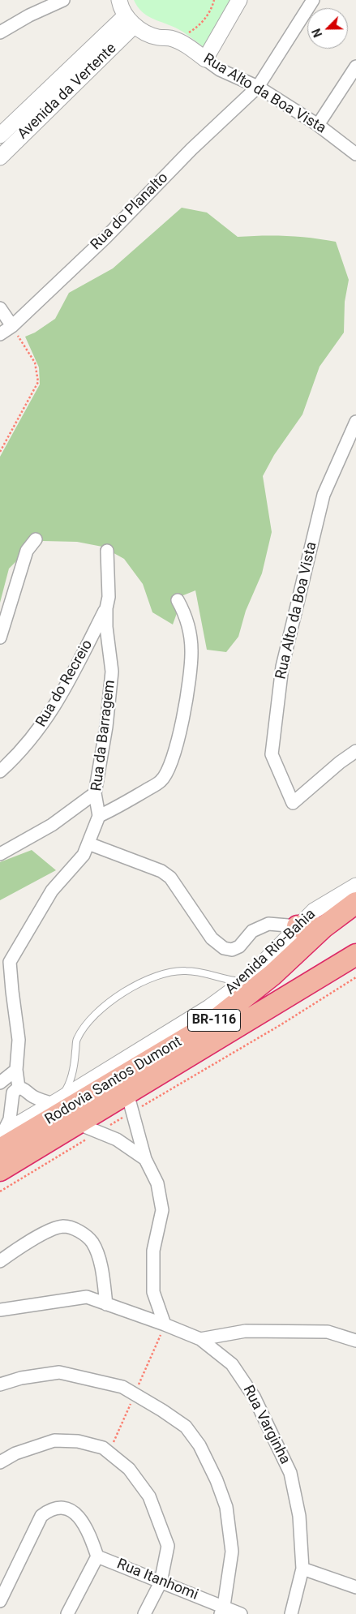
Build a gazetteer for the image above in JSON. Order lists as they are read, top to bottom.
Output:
{
  "streets": {
    "highway": ["BR-116", "Rodovia Santos Dumont"],
    "street": [
      "Avenida da Vertente",
      "Rua Alto da Boa Vista",
      "Rua do Planalto",
      "Rua do Recreio",
      "Rua da Barragem",
      "Avenida Rio-Bahia",
      "Rua Varginha",
      "Rua Itanhomi"
    ]
  },
  "crossings": [
    ["Avenida da Vertente", "Rua Alto da Boa Vista"],
    ["Rua Alto da Boa Vista", "Rua do Planalto"],
    ["Rua do Recreio", "Rua da Barragem"],
    ["Avenida Rio-Bahia", "Rodovia Santos Dumont"]
  ],
  "north": "bottom left"
}
